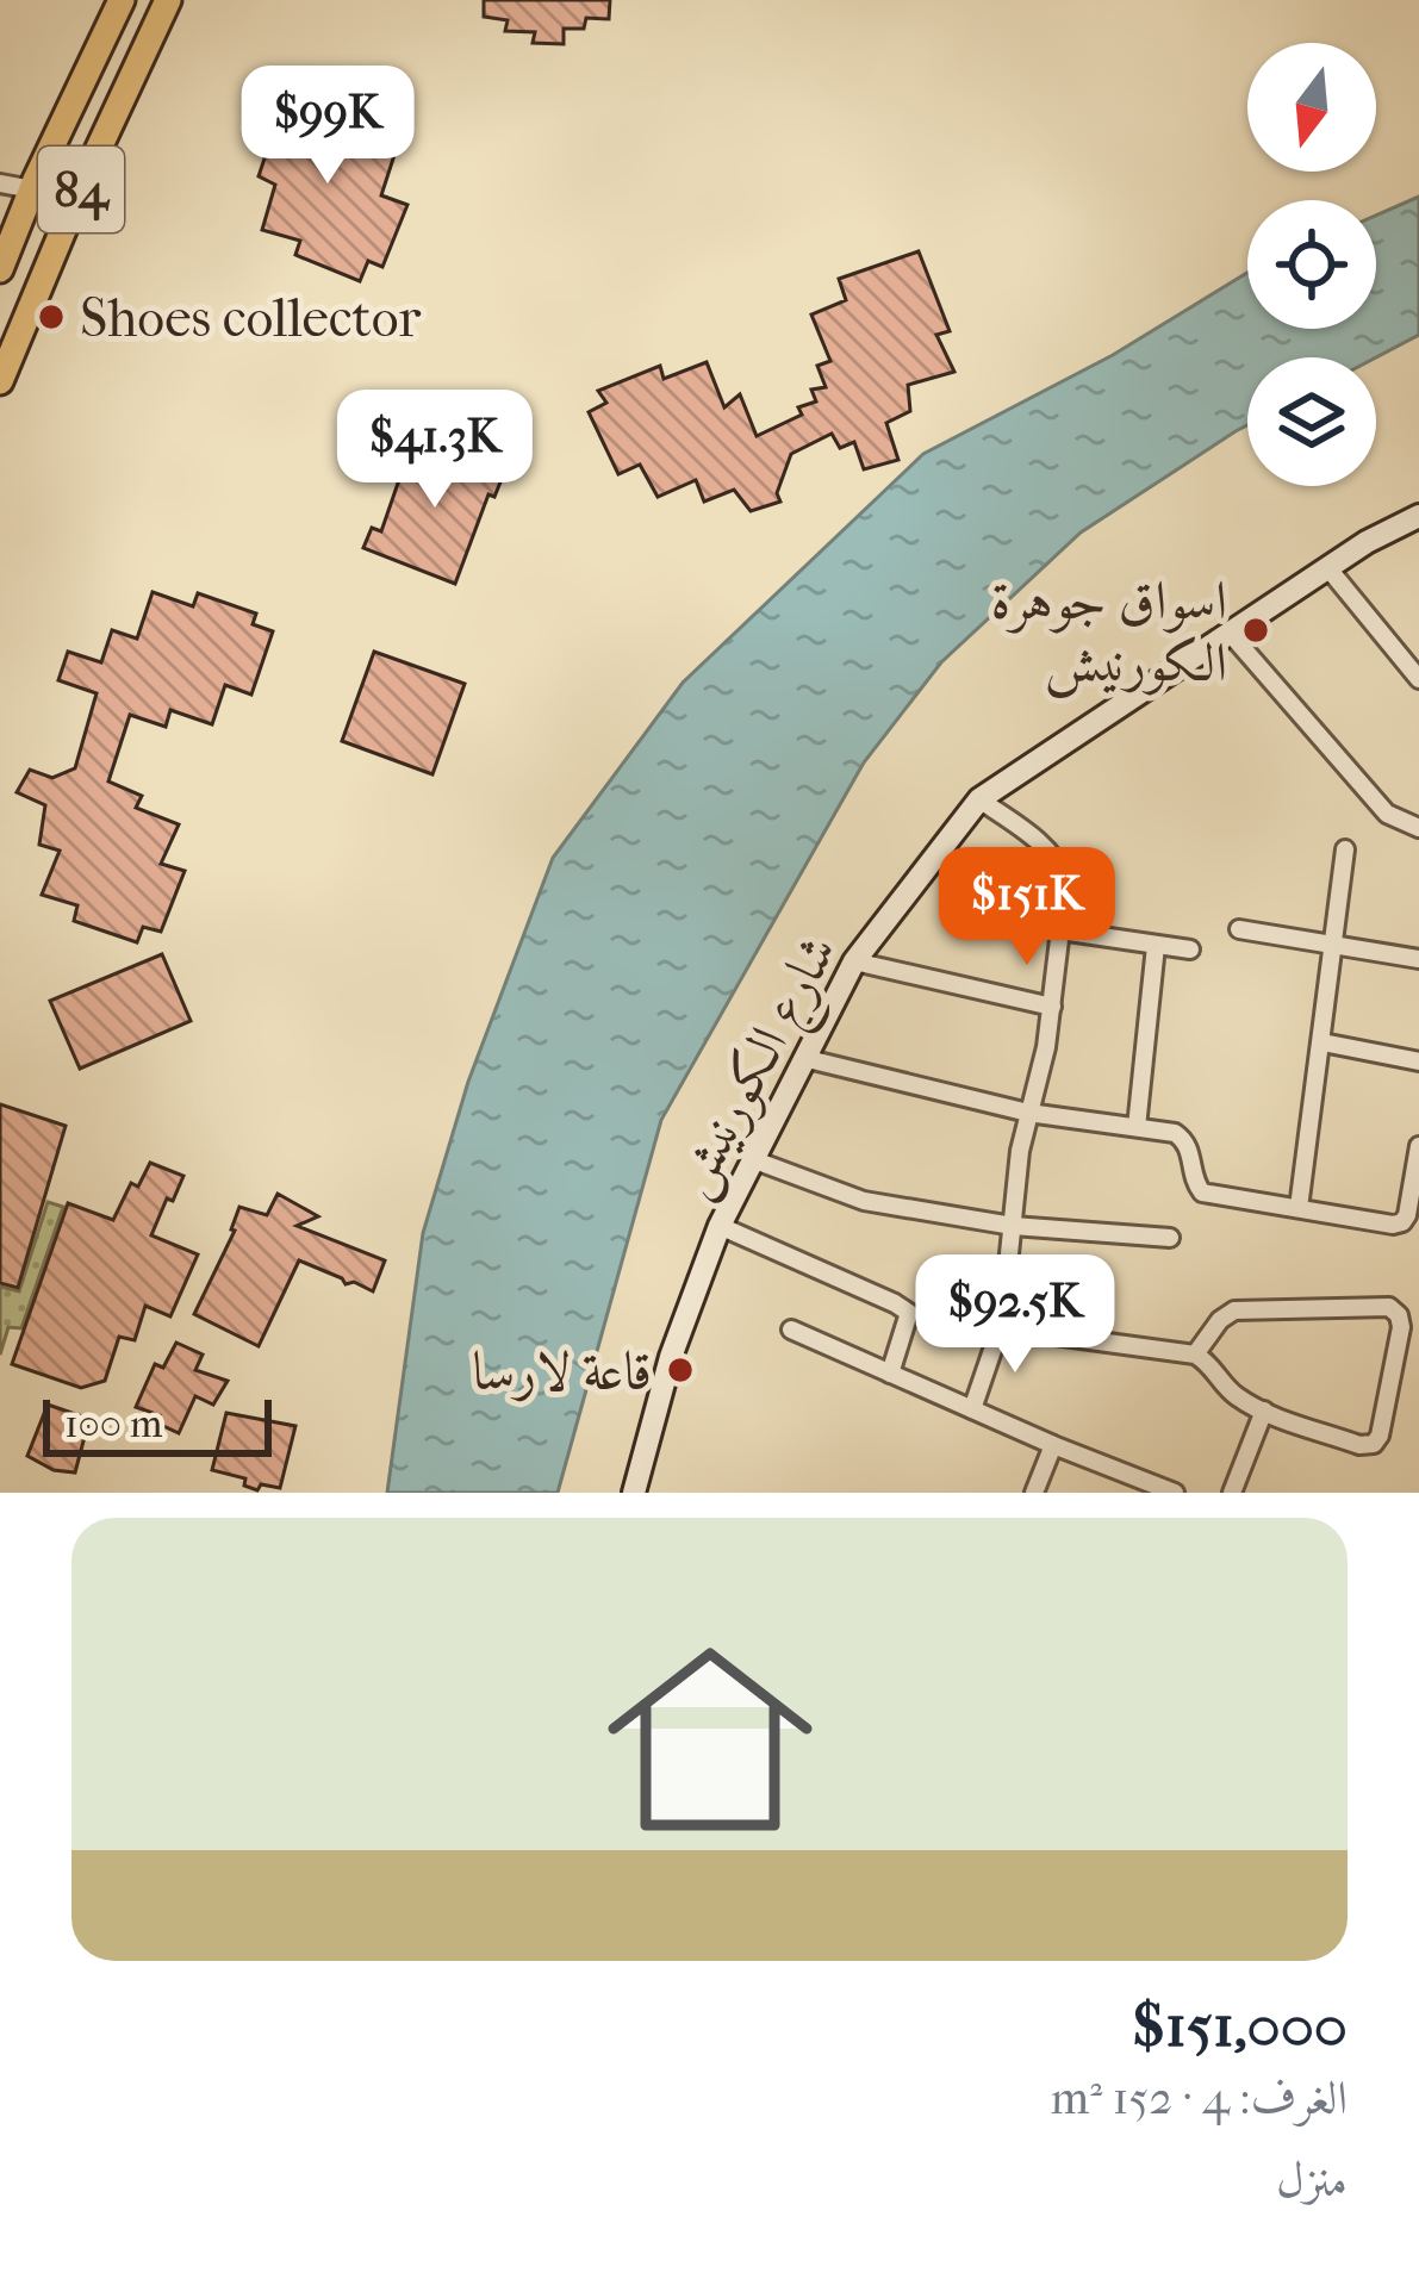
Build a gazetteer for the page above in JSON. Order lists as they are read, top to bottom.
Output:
{
  "streets": {
    "main road": ["84"],
    "street": ["شارع الكورنيش"]
  },
  "places": ["Shoes collector", "اسواق جوهرة الكورنيش", "قاعة لارسا"],
  "scale_bar": "100 m",
  "north": "bottom",
  "page": {
    "price": [
      "$99K",
      "$41.3K",
      "$151K",
      "$92.5K"
    ],
    "scale": "100 m",
    "list": [
      {
        "name": "$151,000",
        "note": "الغرف: 4 · 152 m² · منزل"
      }
    ]
  }
}
